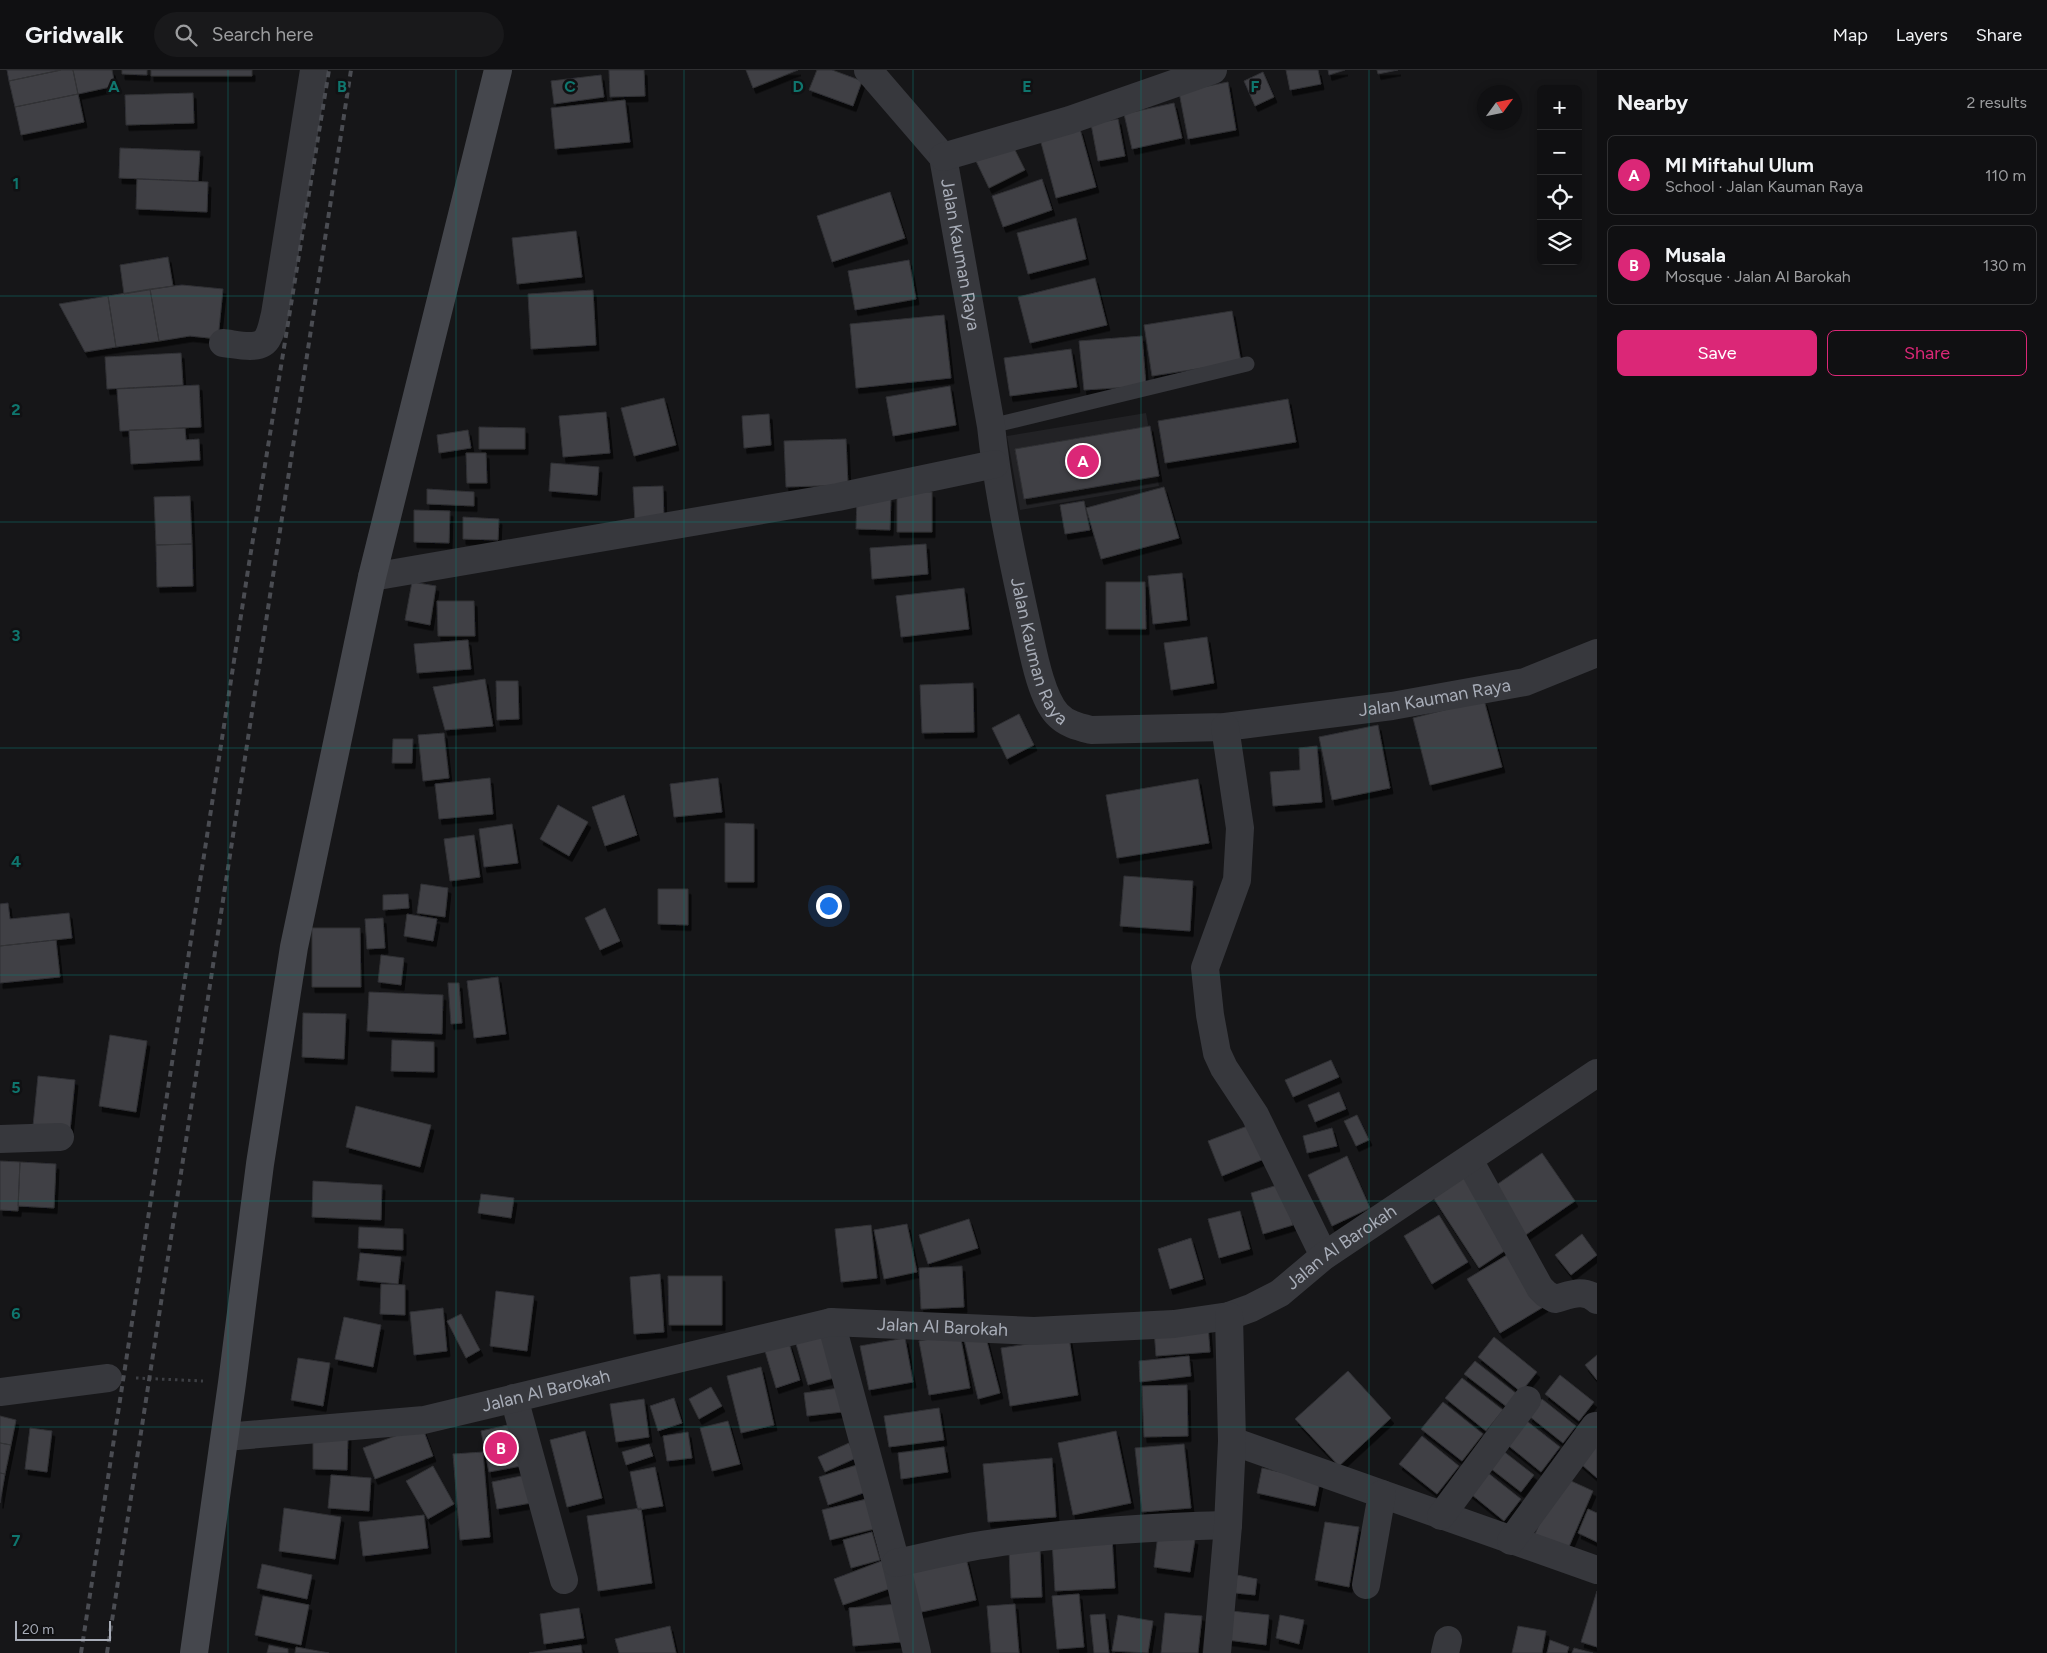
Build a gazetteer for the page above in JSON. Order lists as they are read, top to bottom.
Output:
{
  "streets": {
    "street": ["Jalan Kauman Raya", "Jalan Al Barokah"]
  },
  "scale_bar": "20 m",
  "north": "top right",
  "page": {
    "header": "Gridwalk",
    "search": "Search here",
    "nav": ["Map", "Layers", "Share"],
    "heading": ["Nearby", "2 results"],
    "map_buttons": ["+", "−"],
    "list": [
      {
        "mark": "A",
        "name": "MI Miftahul Ulum",
        "note": "School · Jalan Kauman Raya",
        "value": "110 m"
      },
      {
        "mark": "B",
        "name": "Musala",
        "note": "Mosque · Jalan Al Barokah",
        "value": "130 m"
      }
    ],
    "buttons": ["Save", "Share"],
    "pins": ["A", "B"],
    "scale": "20 m"
  },
  "grid": {
    "columns": [
      "A",
      "B",
      "C",
      "D",
      "E",
      "F"
    ],
    "rows": [
      "1",
      "2",
      "3",
      "4",
      "5",
      "6",
      "7"
    ]
  }
}
